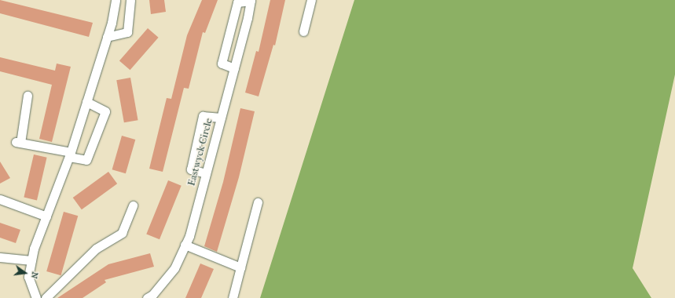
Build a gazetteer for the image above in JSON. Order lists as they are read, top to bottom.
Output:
{
  "streets": {
    "street": ["Eastwyck Circle"]
  },
  "north": "right"
}
